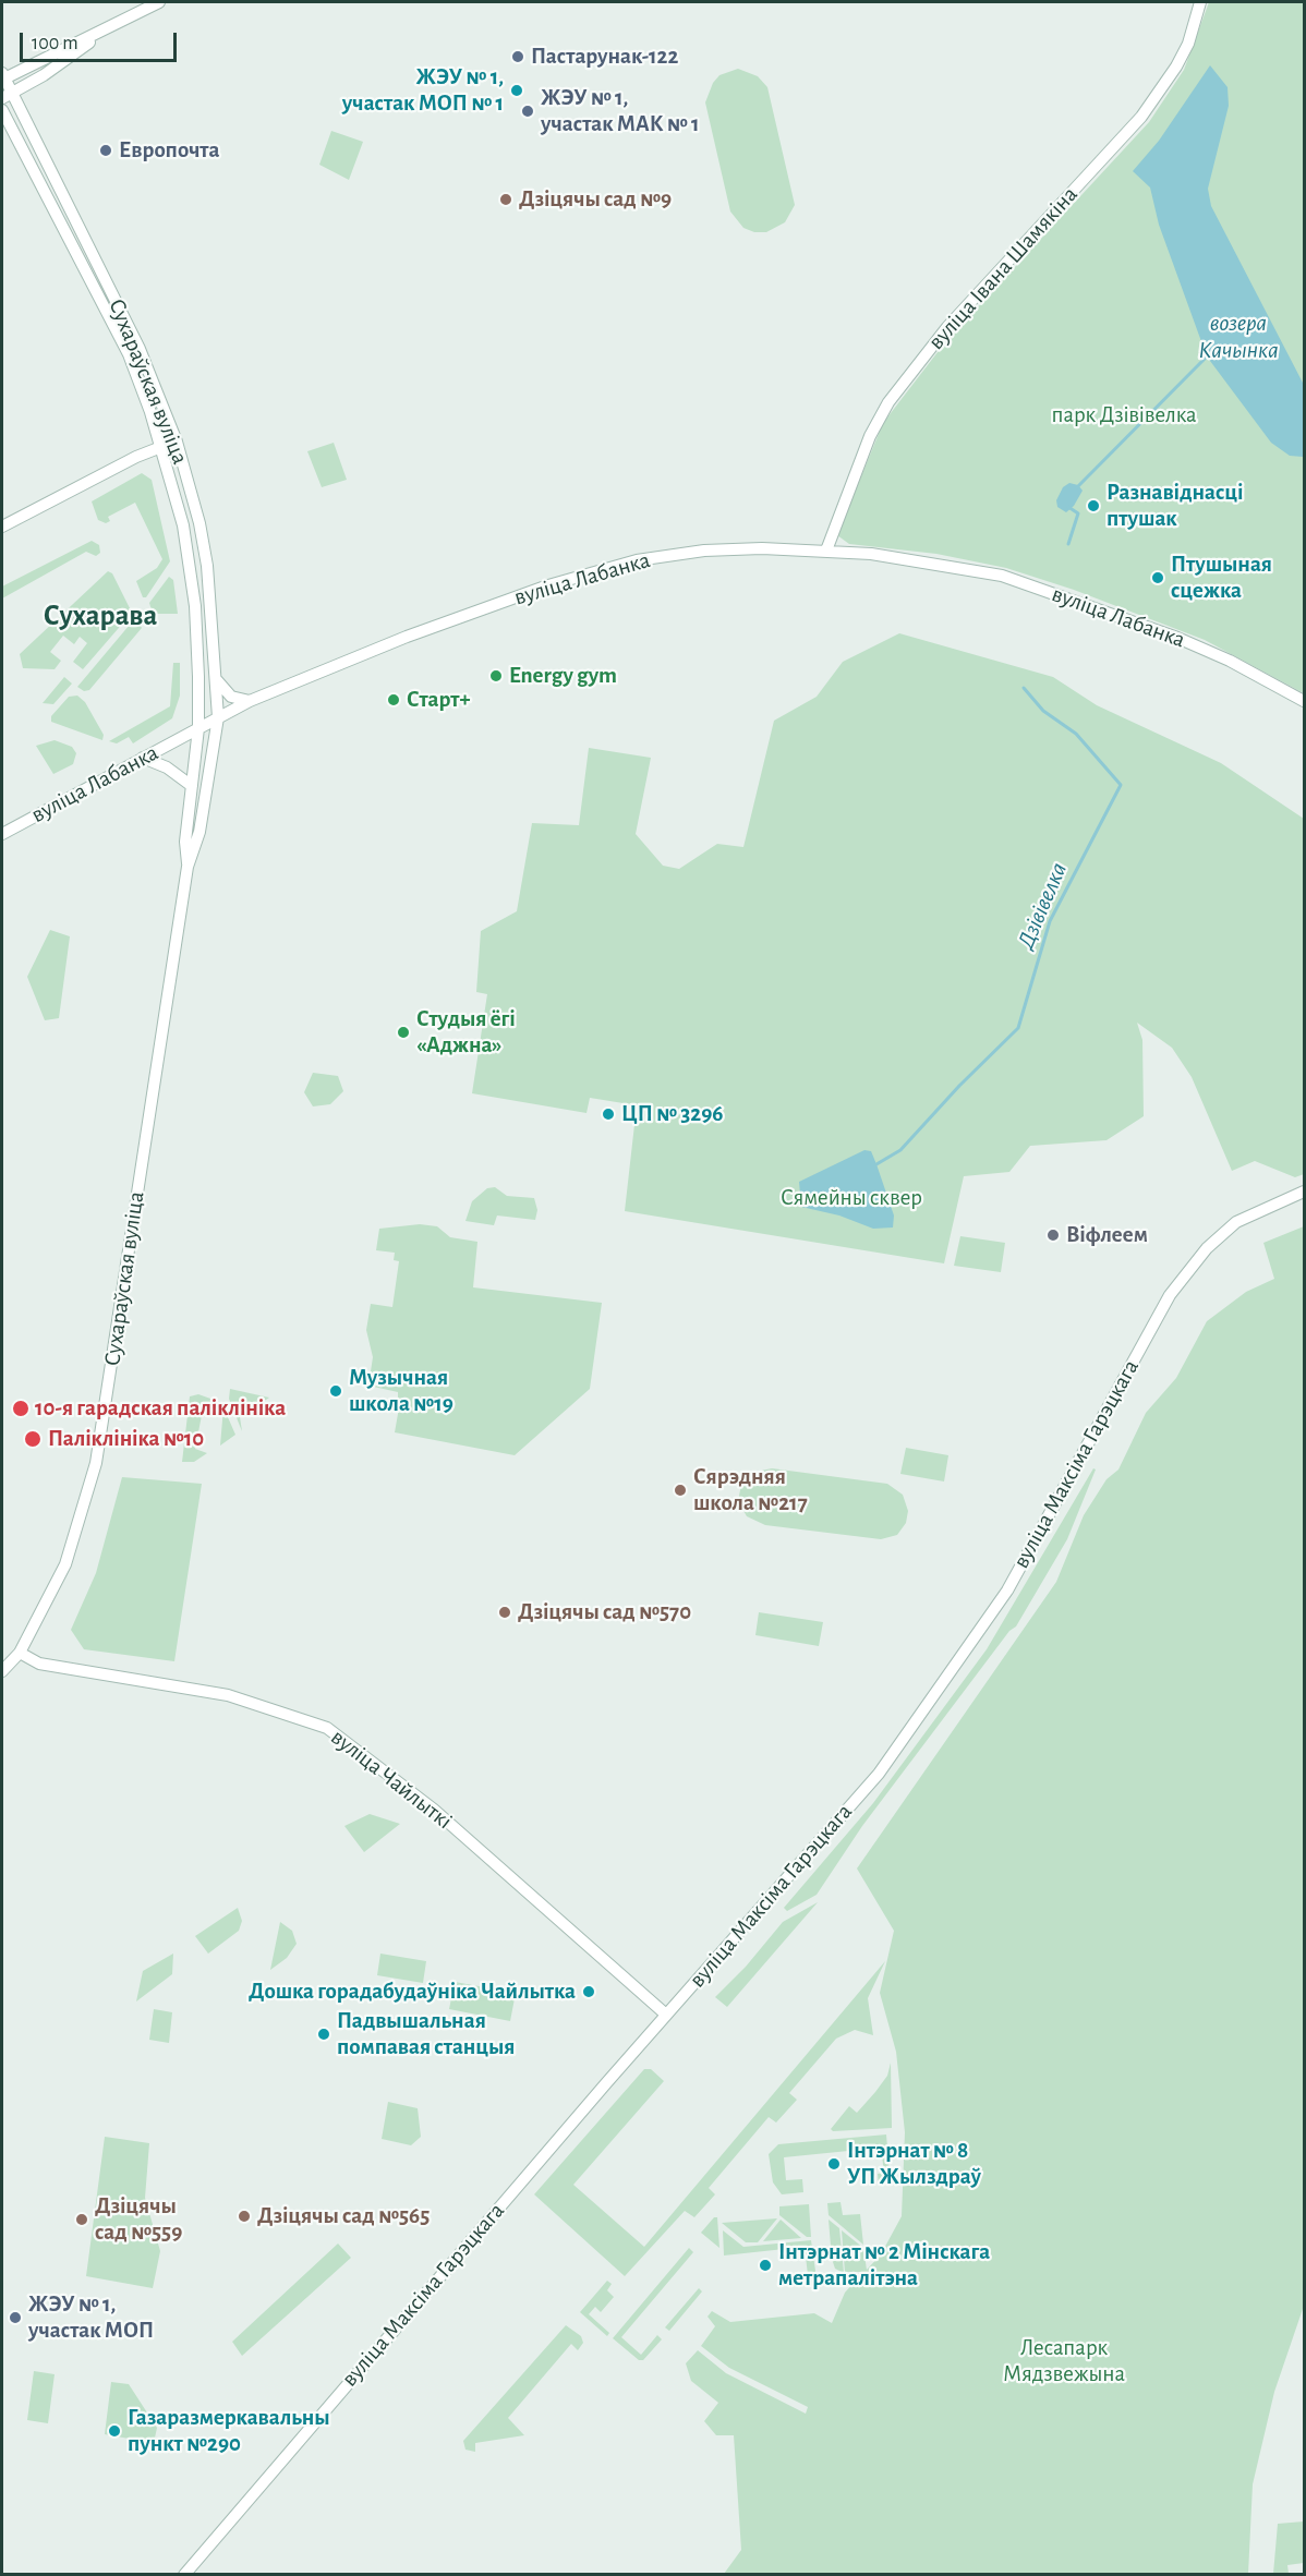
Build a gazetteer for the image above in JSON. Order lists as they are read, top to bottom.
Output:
{
  "streets": {
    "main road": [
      "вуліца Івана Шамякіна",
      "Сухараўская вуліца",
      "вуліца Лабанка",
      "вуліца Максіма Гарэцкага",
      "вуліца Чайлыткі"
    ]
  },
  "crossings": [
    ["вуліца Івана Шамякіна", "вуліца Лабанка"],
    ["Сухараўская вуліца", "вуліца Лабанка"],
    ["Сухараўская вуліца", "вуліца Чайлыткі"],
    ["вуліца Максіма Гарэцкага", "вуліца Чайлыткі"]
  ],
  "districts": ["Сухарава"],
  "water": ["возера Качынка", "Дзівівелка"],
  "parks": ["парк Дзівівелка", "Сямейны сквер", "Лесапарк Мядзвежына"],
  "places": [
    "Пастарунак-122",
    "ЖЭУ № 1, участак МОП № 1",
    "ЖЭУ № 1, участак МАК № 1",
    "Европочта",
    "Дзіцячы сад №9",
    "Разнавіднасці птушак",
    "Птушыная сцежка",
    "Energy gym",
    "Старт+",
    "Студыя ёгі «Аджна»",
    "ЦП № 3296",
    "Віфлеем",
    "Музычная школа №19",
    "10-я гарадская паліклініка",
    "Паліклініка №10",
    "Сярэдняя школа №217",
    "Дзіцячы сад №570",
    "Дошка горадабудаўніка Чайлытка",
    "Падвышальная помпавая станцыя",
    "Інтэрнат № 8 УП Жылздраў",
    "Дзіцячы сад №565",
    "Дзіцячы сад №559",
    "Інтэрнат № 2 Мінскага метрапалітэна",
    "ЖЭУ № 1, участак МОП",
    "Газаразмеркавальны пункт №290"
  ],
  "scale_bar": "100 m"
}
